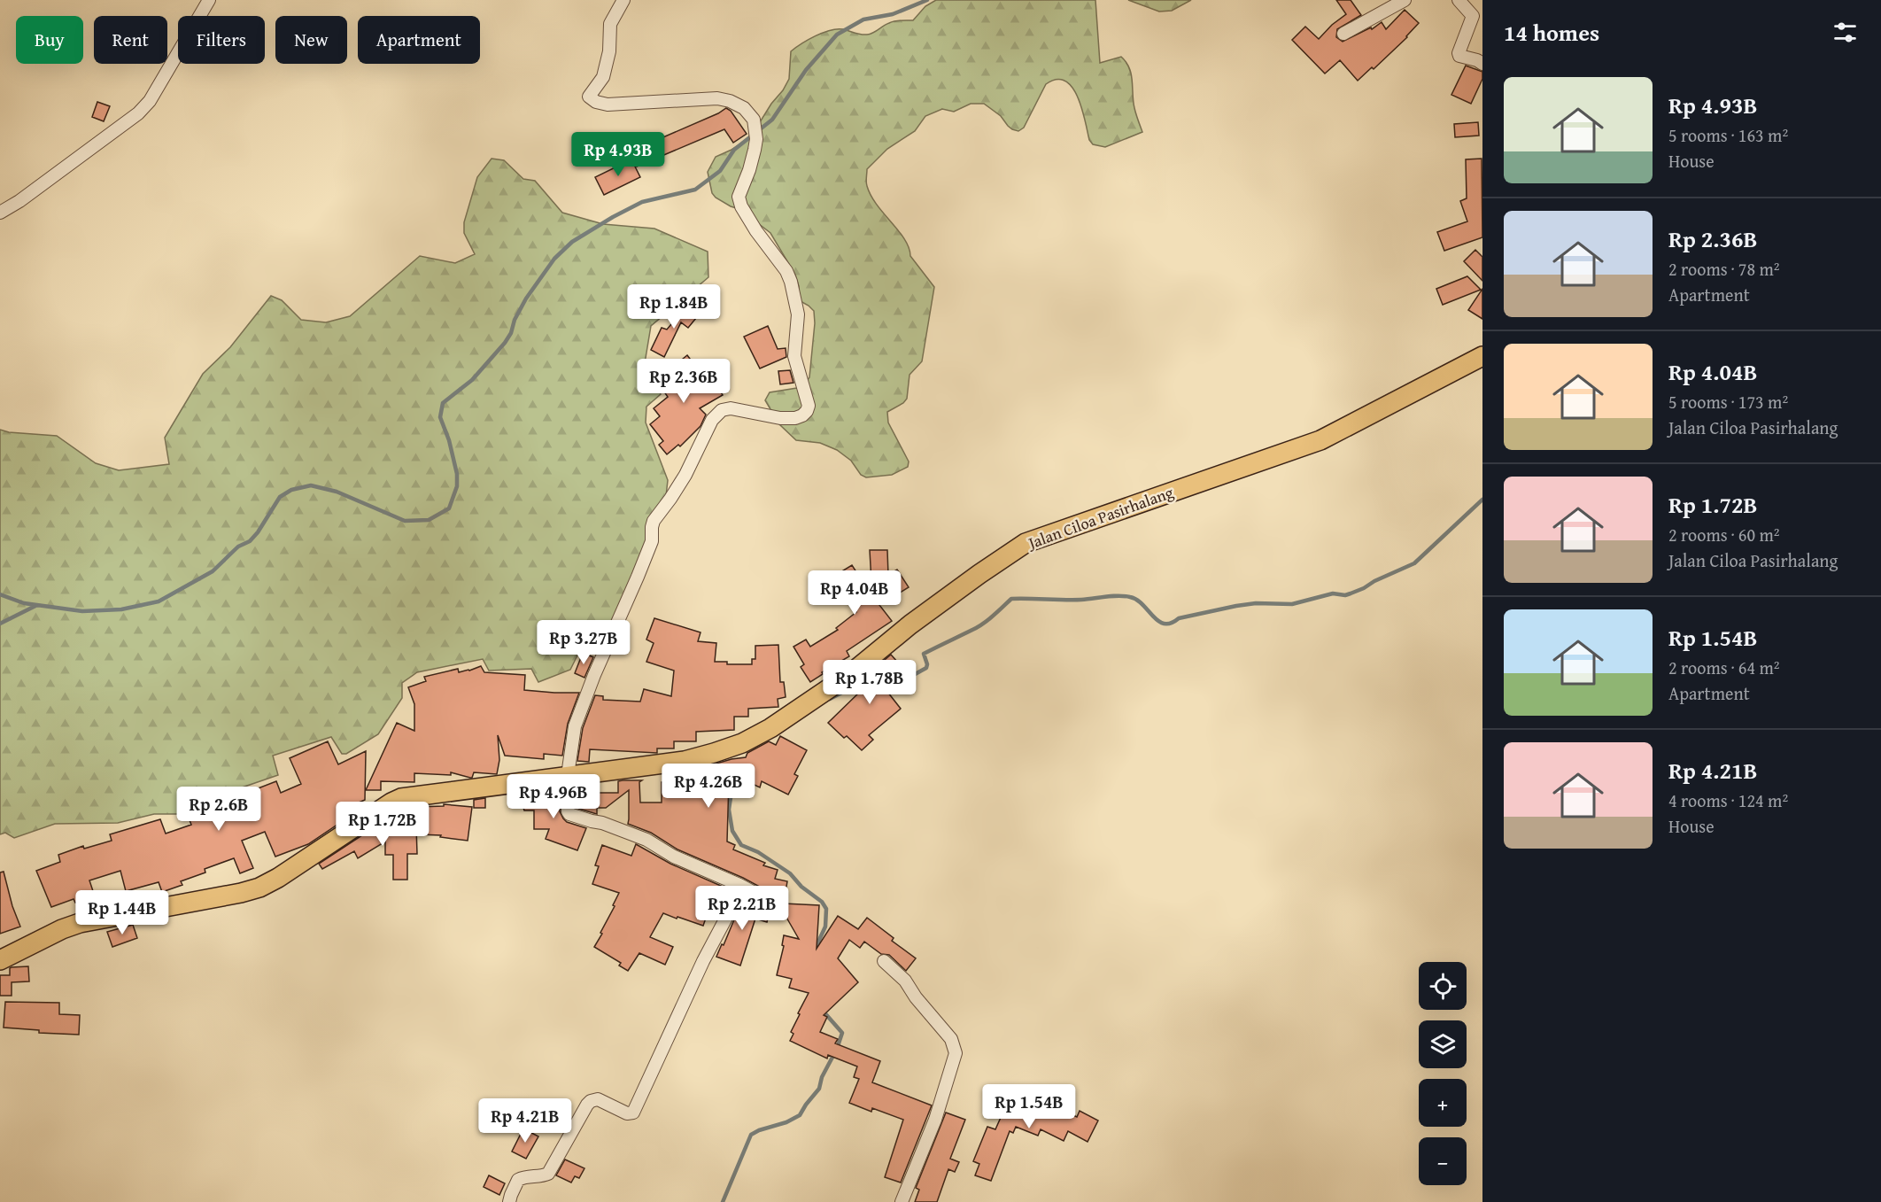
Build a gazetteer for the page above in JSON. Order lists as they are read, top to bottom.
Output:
{
  "streets": {
    "main road": ["Jalan Ciloa Pasirhalang"]
  },
  "page": {
    "heading": "14 homes",
    "chip": [
      "Buy",
      "Rent",
      "Filters",
      "New",
      "Apartment"
    ],
    "list": [
      {
        "name": "Rp 4.93B",
        "note": "5 rooms · 163 m² · House"
      },
      {
        "name": "Rp 2.36B",
        "note": "2 rooms · 78 m² · Apartment"
      },
      {
        "name": "Rp 4.04B",
        "note": "5 rooms · 173 m² · Jalan Ciloa Pasirhalang"
      },
      {
        "name": "Rp 1.72B",
        "note": "2 rooms · 60 m² · Jalan Ciloa Pasirhalang"
      },
      {
        "name": "Rp 1.54B",
        "note": "2 rooms · 64 m² · Apartment"
      },
      {
        "name": "Rp 4.21B",
        "note": "4 rooms · 124 m² · House"
      }
    ],
    "price": [
      "Rp 4.93B",
      "Rp 1.84B",
      "Rp 2.36B",
      "Rp 4.04B",
      "Rp 3.27B",
      "Rp 1.78B",
      "Rp 4.26B",
      "Rp 4.96B",
      "Rp 2.6B",
      "Rp 1.72B",
      "Rp 2.21B",
      "Rp 1.44B",
      "Rp 1.54B",
      "Rp 4.21B"
    ],
    "map_buttons": ["+", "−"]
  }
}
